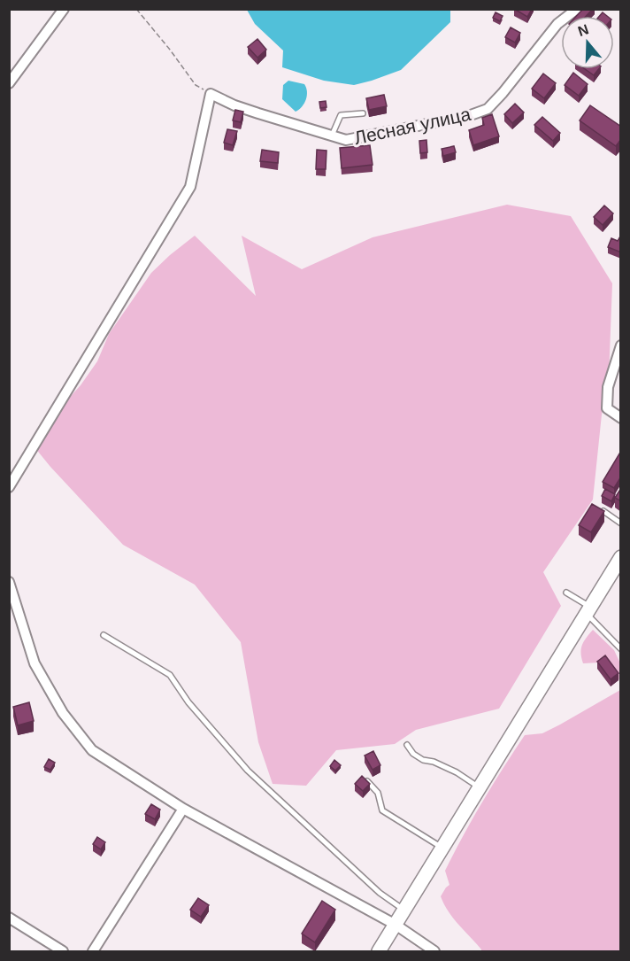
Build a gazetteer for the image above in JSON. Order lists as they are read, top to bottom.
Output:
{
  "streets": {
    "street": ["Лесная улица"]
  },
  "north": "top"
}
